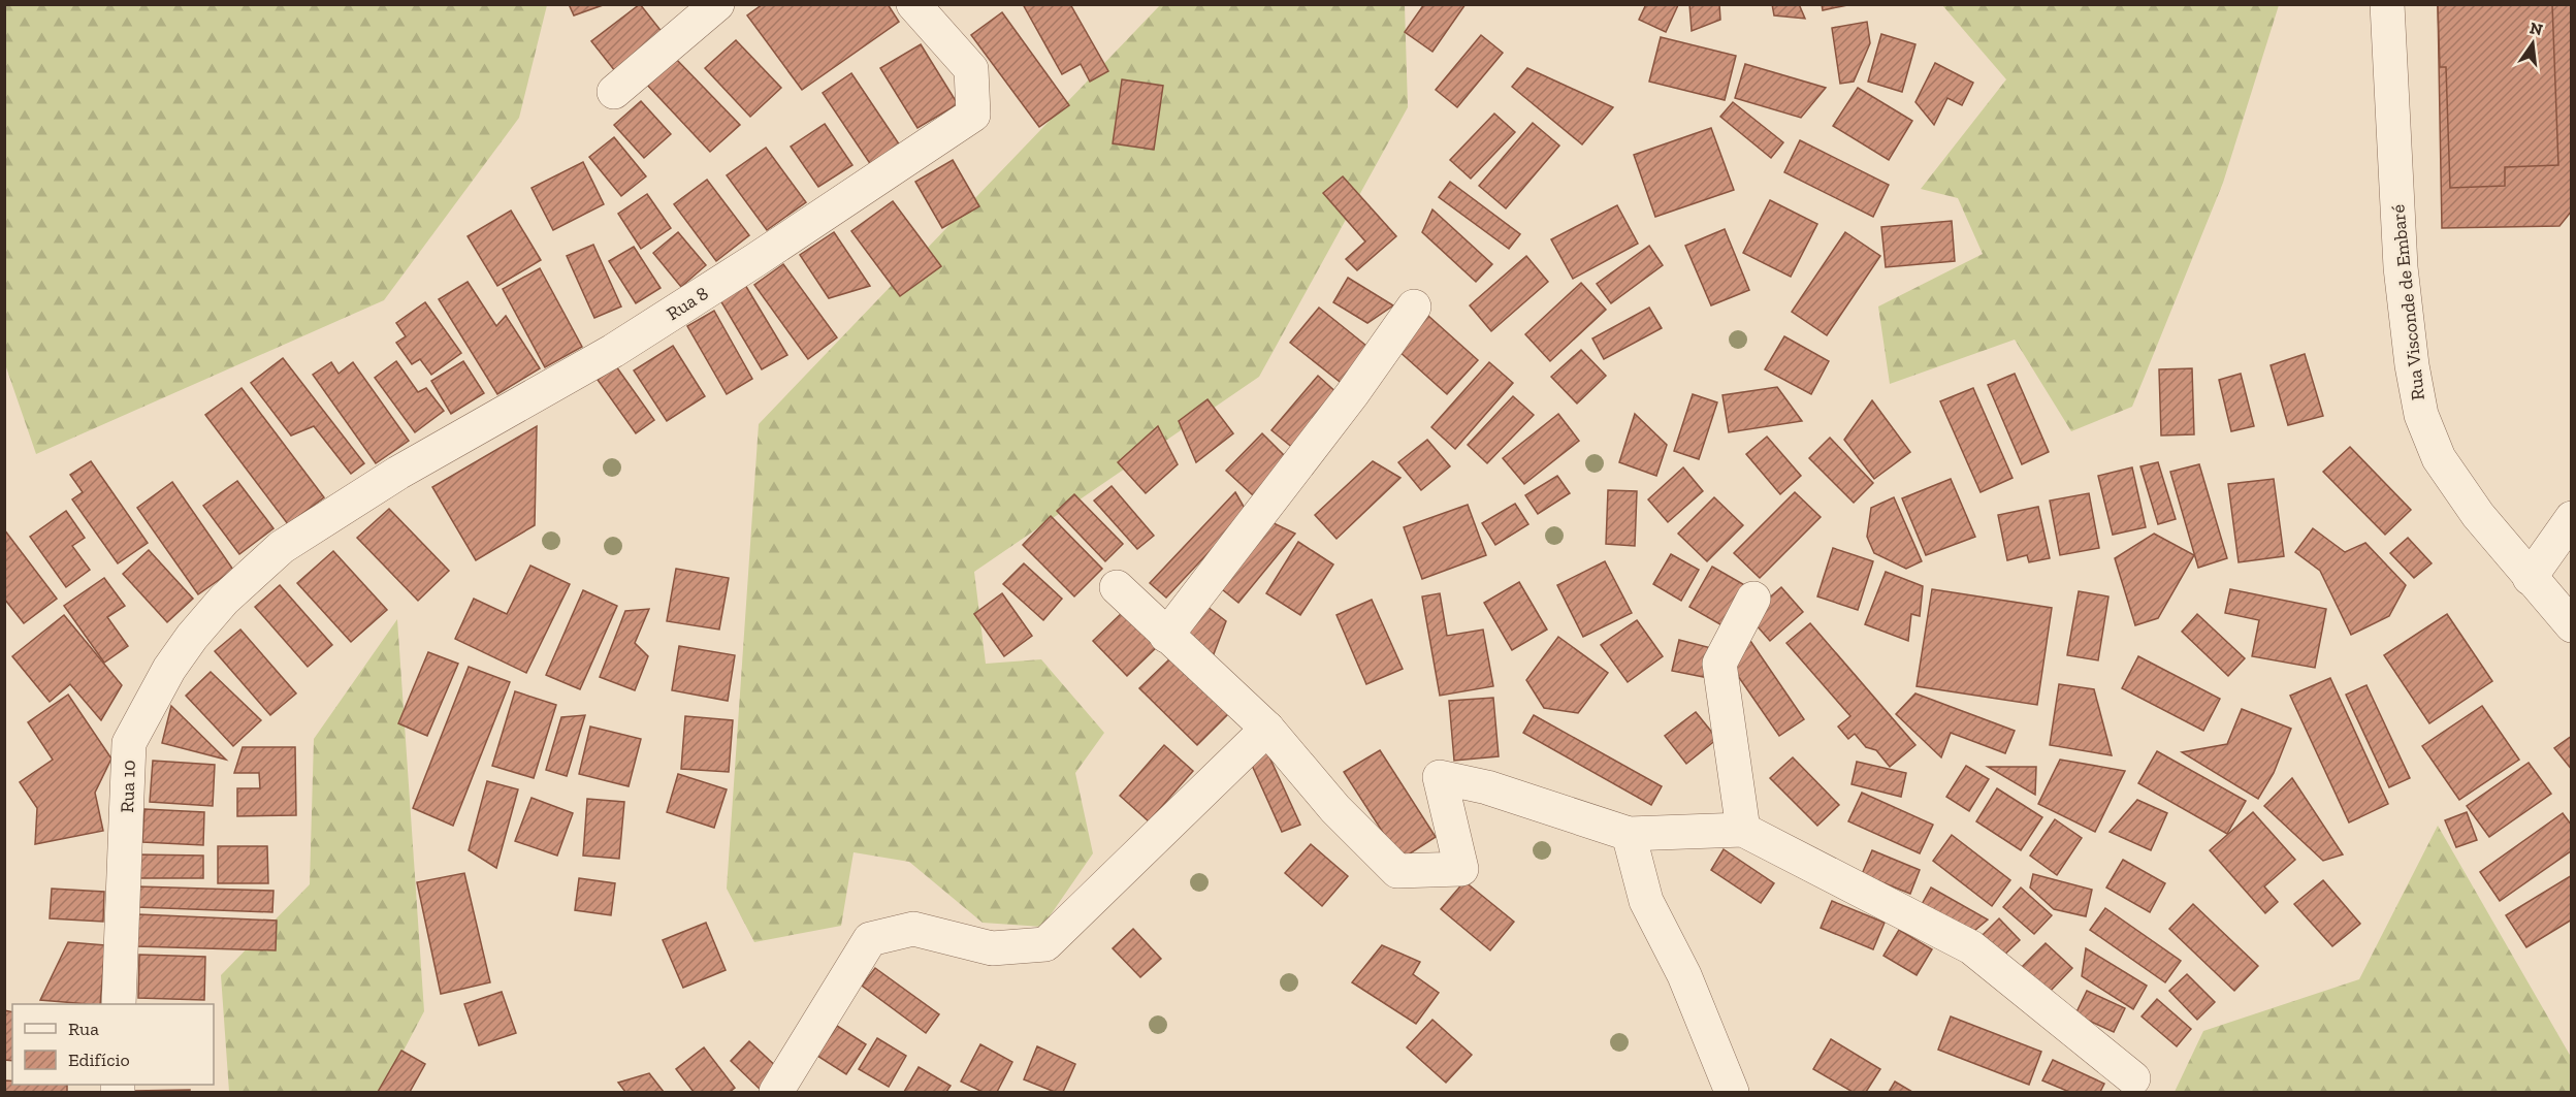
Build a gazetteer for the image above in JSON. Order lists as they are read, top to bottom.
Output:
{
  "streets": {
    "street": ["Rua Visconde de Embaré", "Rua 8", "Rua 10"]
  },
  "crossings": [
    ["Rua 8", "Rua 10"]
  ],
  "legend": ["Rua", "Edifício"],
  "north": "top"
}
